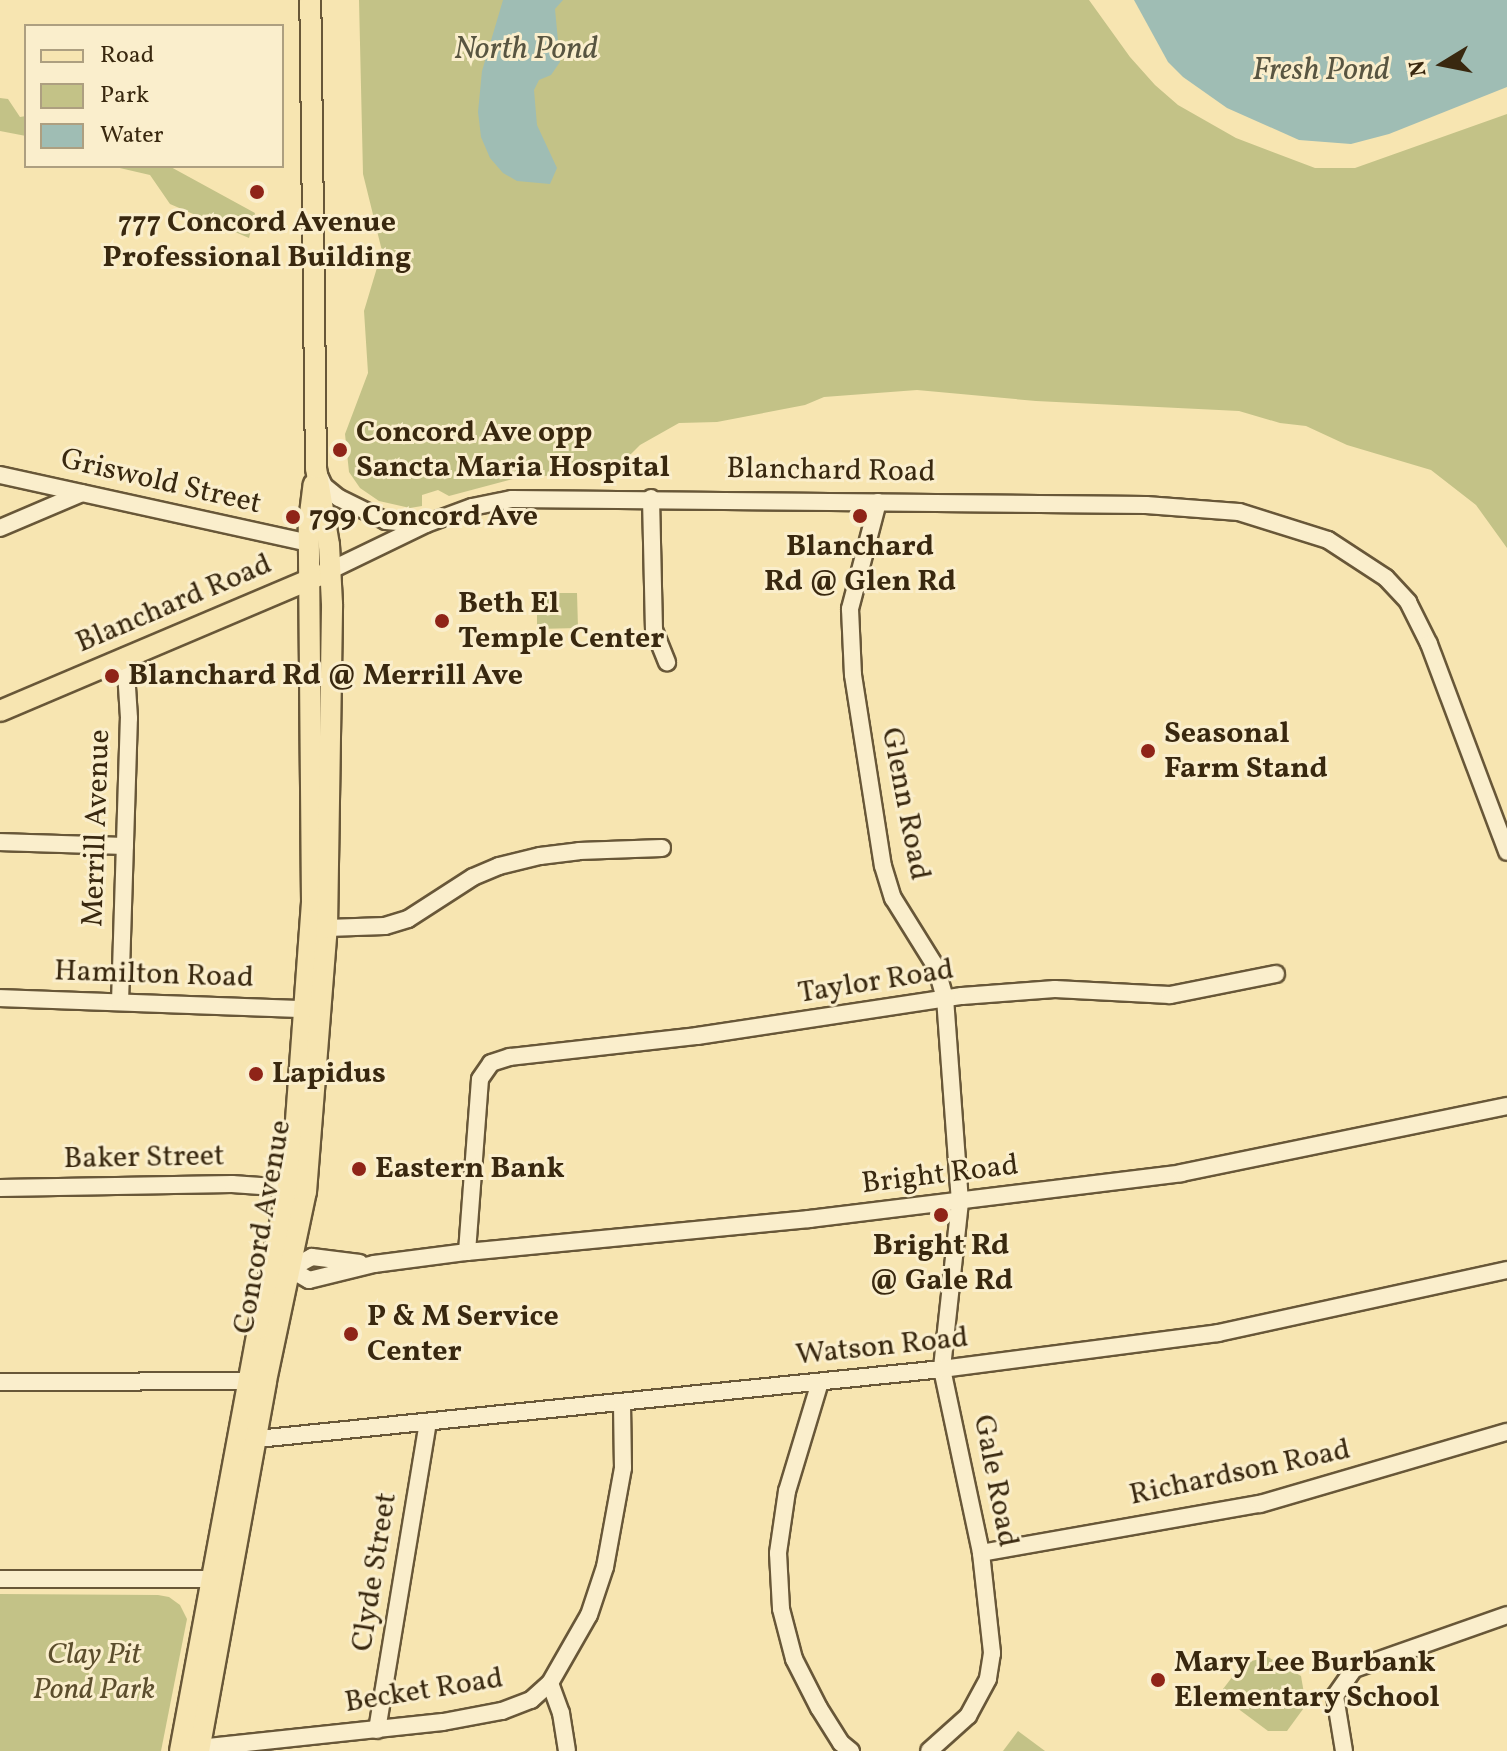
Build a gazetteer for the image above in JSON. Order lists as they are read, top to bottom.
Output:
{
  "streets": {
    "main road": ["Blanchard Road", "Concord Avenue"],
    "street": [
      "Griswold Street",
      "Glenn Road",
      "Merrill Avenue",
      "Hamilton Road",
      "Taylor Road",
      "Baker Street",
      "Bright Road",
      "Watson Road",
      "Richardson Road",
      "Gale Road",
      "Clyde Street",
      "Becket Road"
    ]
  },
  "crossings": [
    ["Blanchard Road", "Glenn Road"],
    ["Blanchard Road", "Merrill Avenue"],
    ["Blanchard Road", "Concord Avenue"],
    ["Griswold Street", "Concord Avenue"],
    ["Glenn Road", "Taylor Road"],
    ["Glenn Road", "Bright Road"],
    ["Glenn Road", "Gale Road"],
    ["Merrill Avenue", "Hamilton Road"],
    ["Hamilton Road", "Concord Avenue"],
    ["Taylor Road", "Bright Road"],
    ["Baker Street", "Concord Avenue"],
    ["Bright Road", "Concord Avenue"],
    ["Bright Road", "Gale Road"],
    ["Concord Avenue", "Watson Road"],
    ["Concord Avenue", "Becket Road"],
    ["Watson Road", "Gale Road"],
    ["Watson Road", "Clyde Street"],
    ["Watson Road", "Becket Road"],
    ["Richardson Road", "Gale Road"],
    ["Clyde Street", "Becket Road"]
  ],
  "water": ["North Pond", "Fresh Pond"],
  "parks": ["Clay Pit Pond Park"],
  "places": [
    "777 Concord Avenue Professional Building",
    "Concord Ave opp Sancta Maria Hospital",
    "Blanchard Rd @ Glen Rd",
    "799 Concord Ave",
    "Beth El Temple Center",
    "Blanchard Rd @ Merrill Ave",
    "Seasonal Farm Stand",
    "Lapidus",
    "Eastern Bank",
    "Bright Rd @ Gale Rd",
    "P & M Service Center",
    "Mary Lee Burbank Elementary School"
  ],
  "legend": ["Road", "Park", "Water"],
  "north": "left"
}
